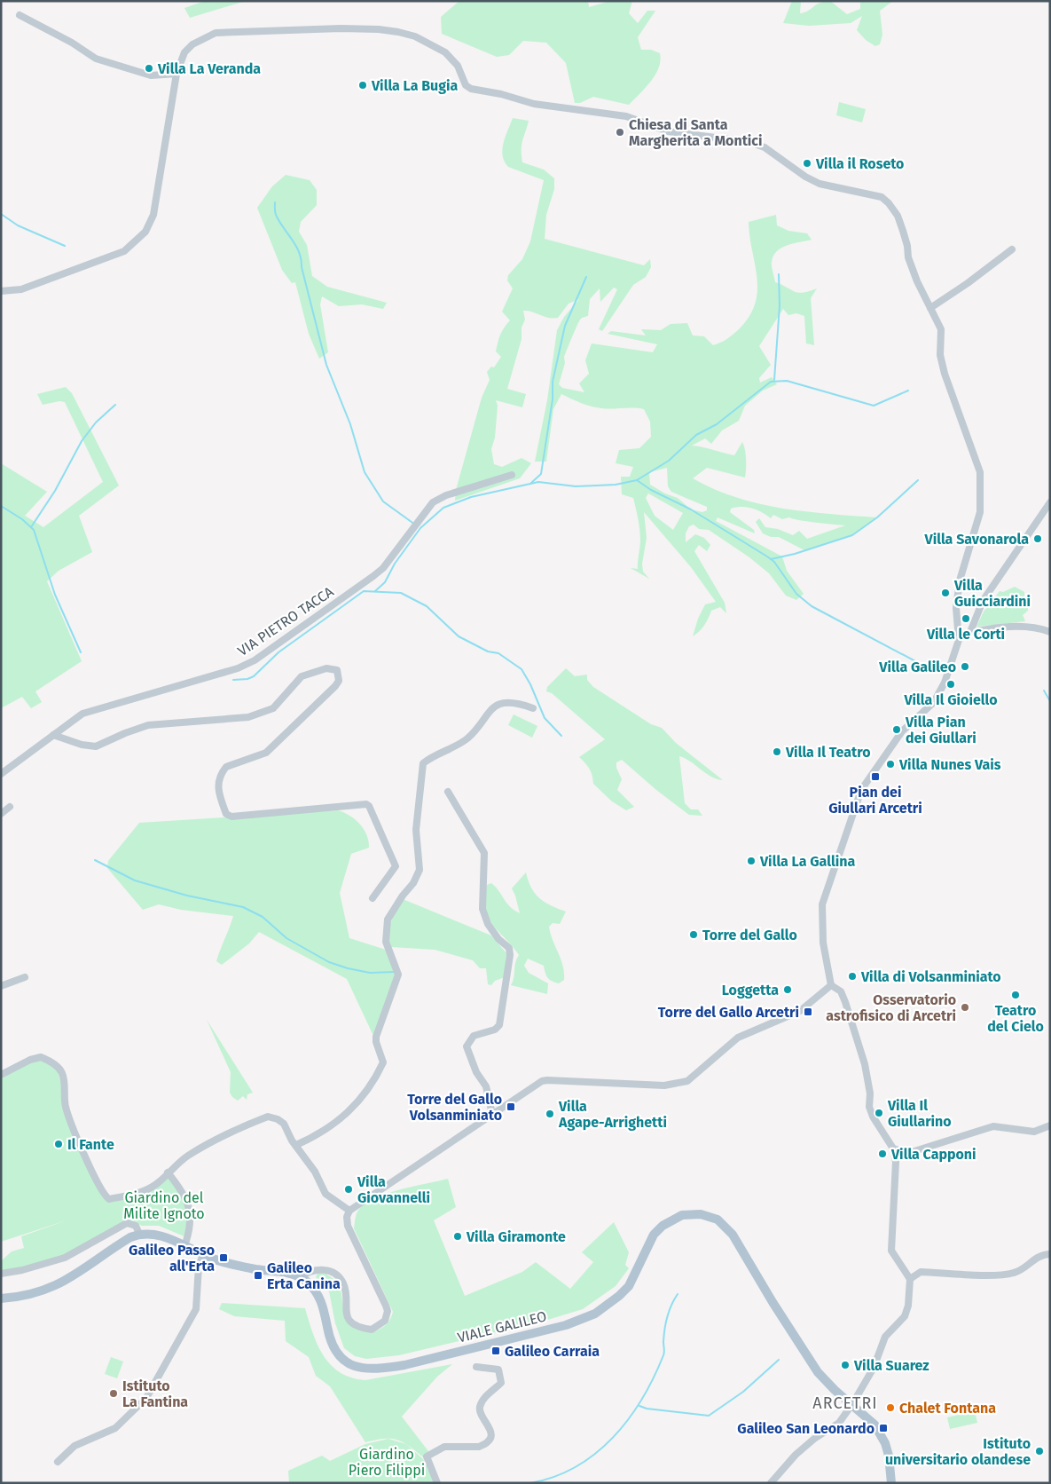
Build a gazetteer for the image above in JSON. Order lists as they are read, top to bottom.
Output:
{
  "streets": {
    "main road": ["VIALE GALILEO"],
    "street": ["VIA PIETRO TACCA"]
  },
  "districts": ["ARCETRI"],
  "parks": ["Giardino del Milite Ignoto", "Giardino Piero Filippi"],
  "places": {
    "other": [
      "Villa La Veranda",
      "Villa La Bugia",
      "Chiesa di Santa Margherita a Montici",
      "Villa il Roseto",
      "Villa Savonarola",
      "Villa Guicciardini",
      "Villa le Corti",
      "Villa Galileo",
      "Villa Il Gioiello",
      "Villa Pian dei Giullari",
      "Villa Il Teatro",
      "Villa Nunes Vais",
      "Villa La Gallina",
      "Torre del Gallo",
      "Villa di Volsanminiato",
      "Loggetta",
      "Teatro del Cielo",
      "Osservatorio astrofisico di Arcetri",
      "Villa Il Giullarino",
      "Villa Agape-Arrighetti",
      "Il Fante",
      "Villa Capponi",
      "Villa Giovannelli",
      "Villa Giramonte",
      "Villa Suarez",
      "Istituto La Fantina",
      "Chalet Fontana",
      "Istituto universitario olandese"
    ],
    "transit": [
      "Pian dei Giullari Arcetri",
      "Torre del Gallo Arcetri",
      "Torre del Gallo Volsanminiato",
      "Galileo Passo all'Erta",
      "Galileo Erta Canina",
      "Galileo Carraia",
      "Galileo San Leonardo"
    ]
  }
}
